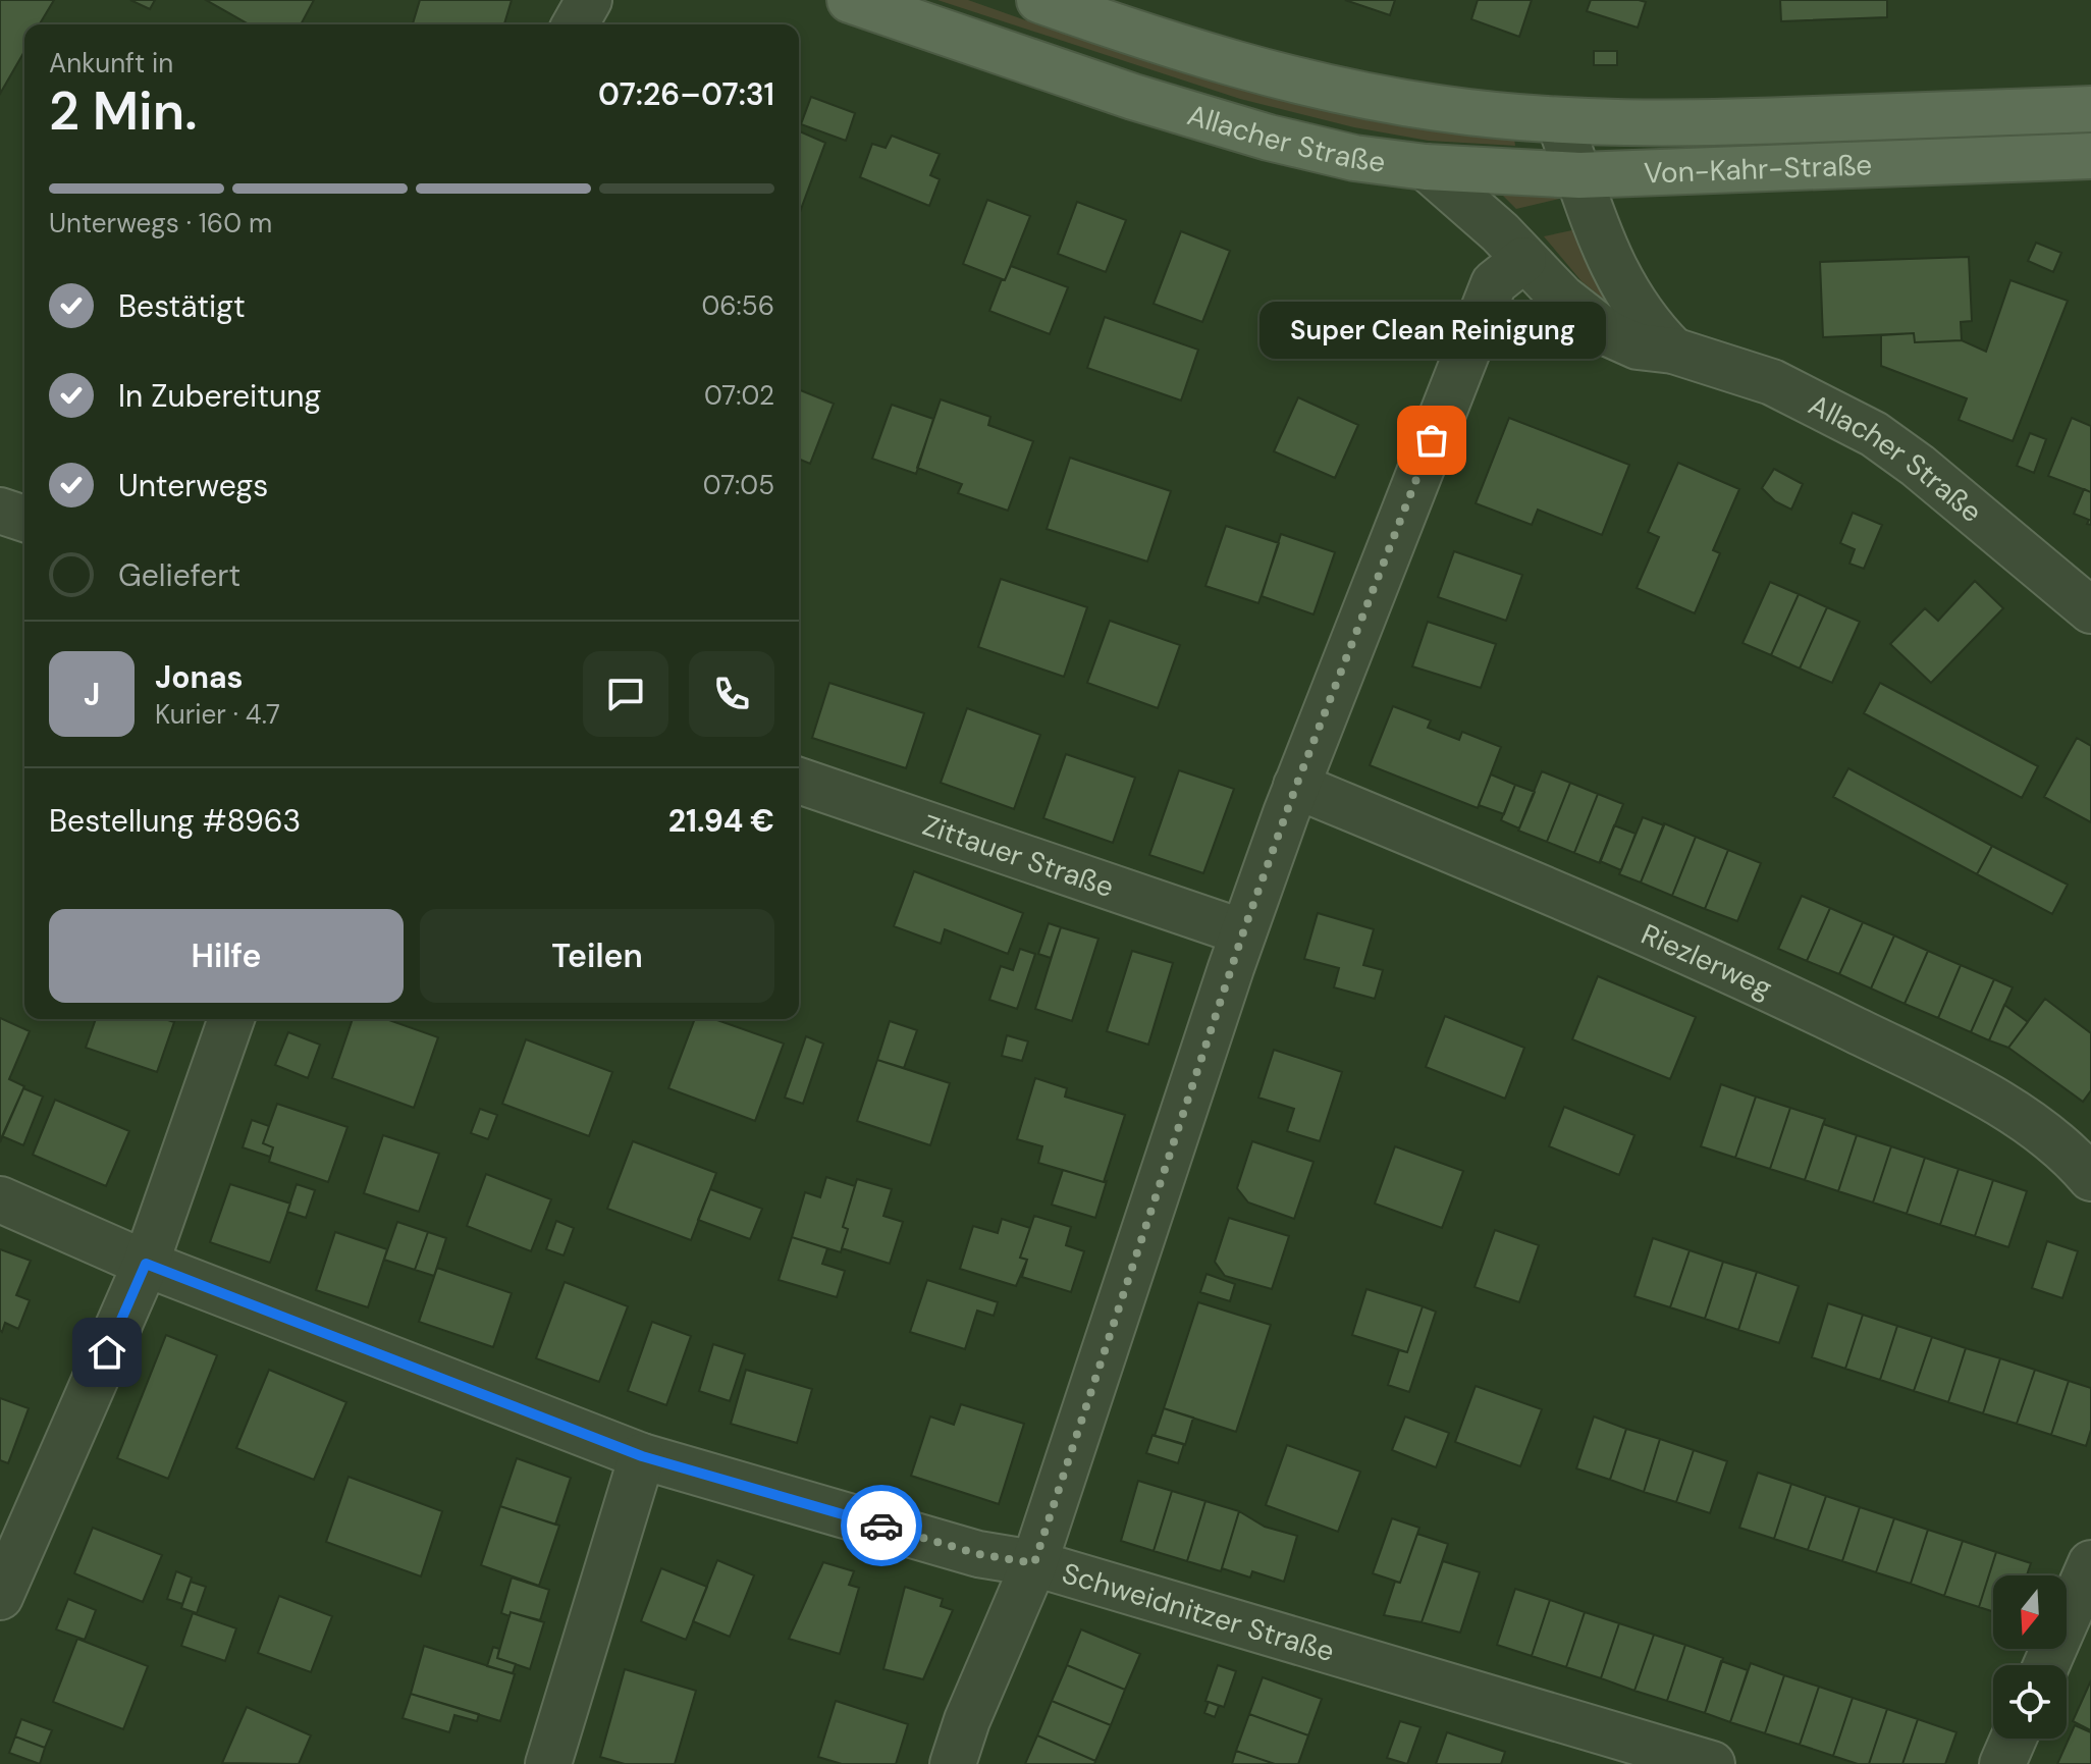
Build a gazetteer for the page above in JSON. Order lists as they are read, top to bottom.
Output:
{
  "streets": {
    "main road": ["Allacher Straße", "Von-Kahr-Straße"],
    "street": ["Zittauer Straße", "Riezlerweg", "Schweidnitzer Straße"]
  },
  "crossings": [
    ["Allacher Straße", "Von-Kahr-Straße"]
  ],
  "places": ["Super Clean Reinigung"],
  "north": "bottom",
  "page": {
    "heading": ["2 Min.", "Ankunft in", "07:26–07:31"],
    "panel": [
      "Jonas",
      "Kurier · 4.7",
      "Bestellung #8963",
      "21.94 €"
    ],
    "bar": "Unterwegs · 160 m",
    "list": [
      ["Bestätigt", "06:56"],
      ["In Zubereitung", "07:02"],
      ["Unterwegs", "07:05"],
      "Geliefert"
    ],
    "bubble": "Super Clean Reinigung",
    "round": "J",
    "buttons": ["Hilfe", "Teilen"]
  }
}
